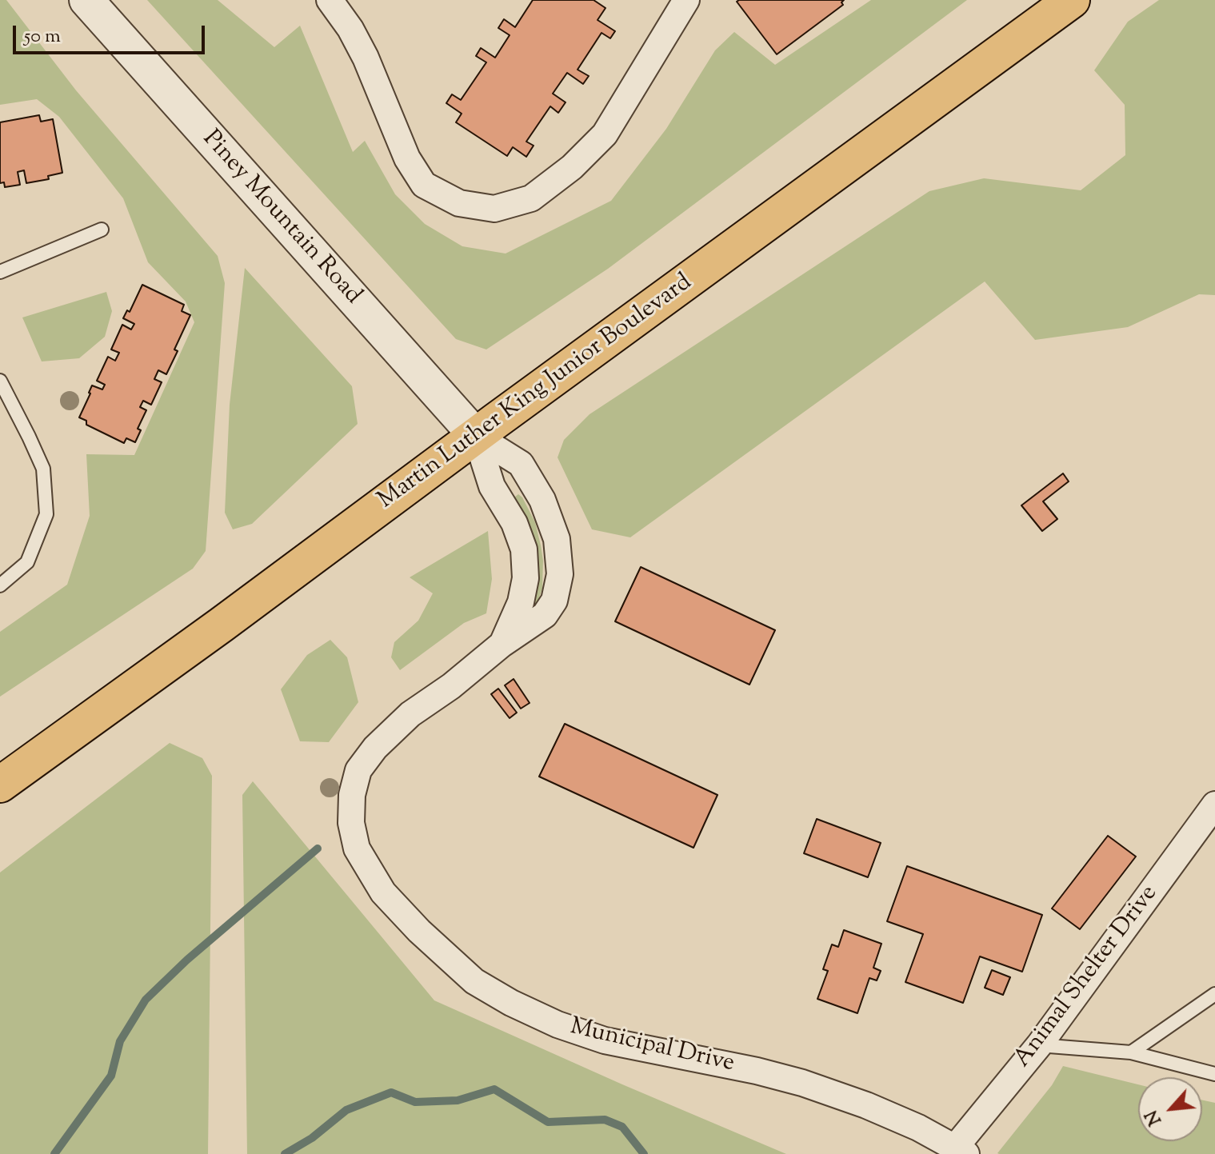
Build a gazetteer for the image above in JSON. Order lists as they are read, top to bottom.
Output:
{
  "streets": {
    "main road": ["Martin Luther King Junior Boulevard"],
    "street": ["Piney Mountain Road", "Animal Shelter Drive", "Municipal Drive"]
  },
  "crossings": [
    ["Piney Mountain Road", "Martin Luther King Junior Boulevard"],
    ["Piney Mountain Road", "Municipal Drive"],
    ["Martin Luther King Junior Boulevard", "Municipal Drive"],
    ["Animal Shelter Drive", "Municipal Drive"]
  ],
  "scale_bar": "50 m",
  "north": "bottom left"
}
